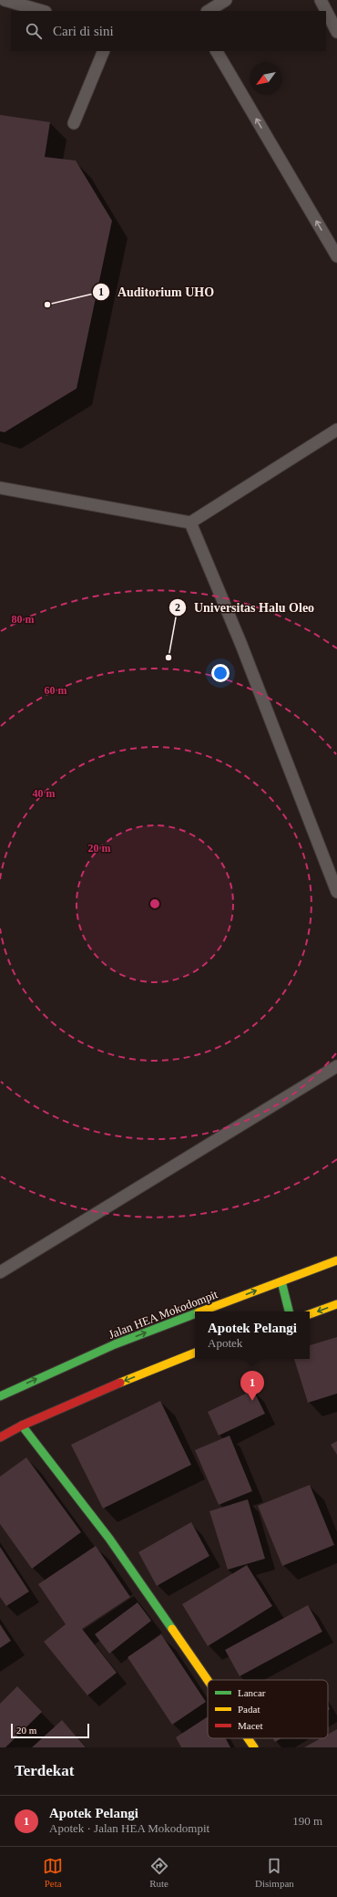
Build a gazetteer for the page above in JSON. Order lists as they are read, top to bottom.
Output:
{
  "streets": {
    "street": ["Jalan HEA Mokodompit"]
  },
  "places": ["Auditorium UHO", "Universitas Halu Oleo"],
  "legend": ["Lancar", "Padat", "Macet"],
  "scale_bar": "20 m",
  "north": "bottom left",
  "page": {
    "search": "Cari di sini",
    "popup": ["Apotek Pelangi", "Apotek"],
    "pins": "1",
    "scale": "20 m",
    "heading": "Terdekat",
    "list": [
      {
        "mark": "1",
        "name": "Apotek Pelangi",
        "note": "Apotek · Jalan HEA Mokodompit",
        "value": "190 m"
      }
    ],
    "nav": ["Peta", "Rute", "Disimpan"]
  },
  "rings": [
    "80 m",
    "60 m",
    "40 m",
    "20 m"
  ]
}
